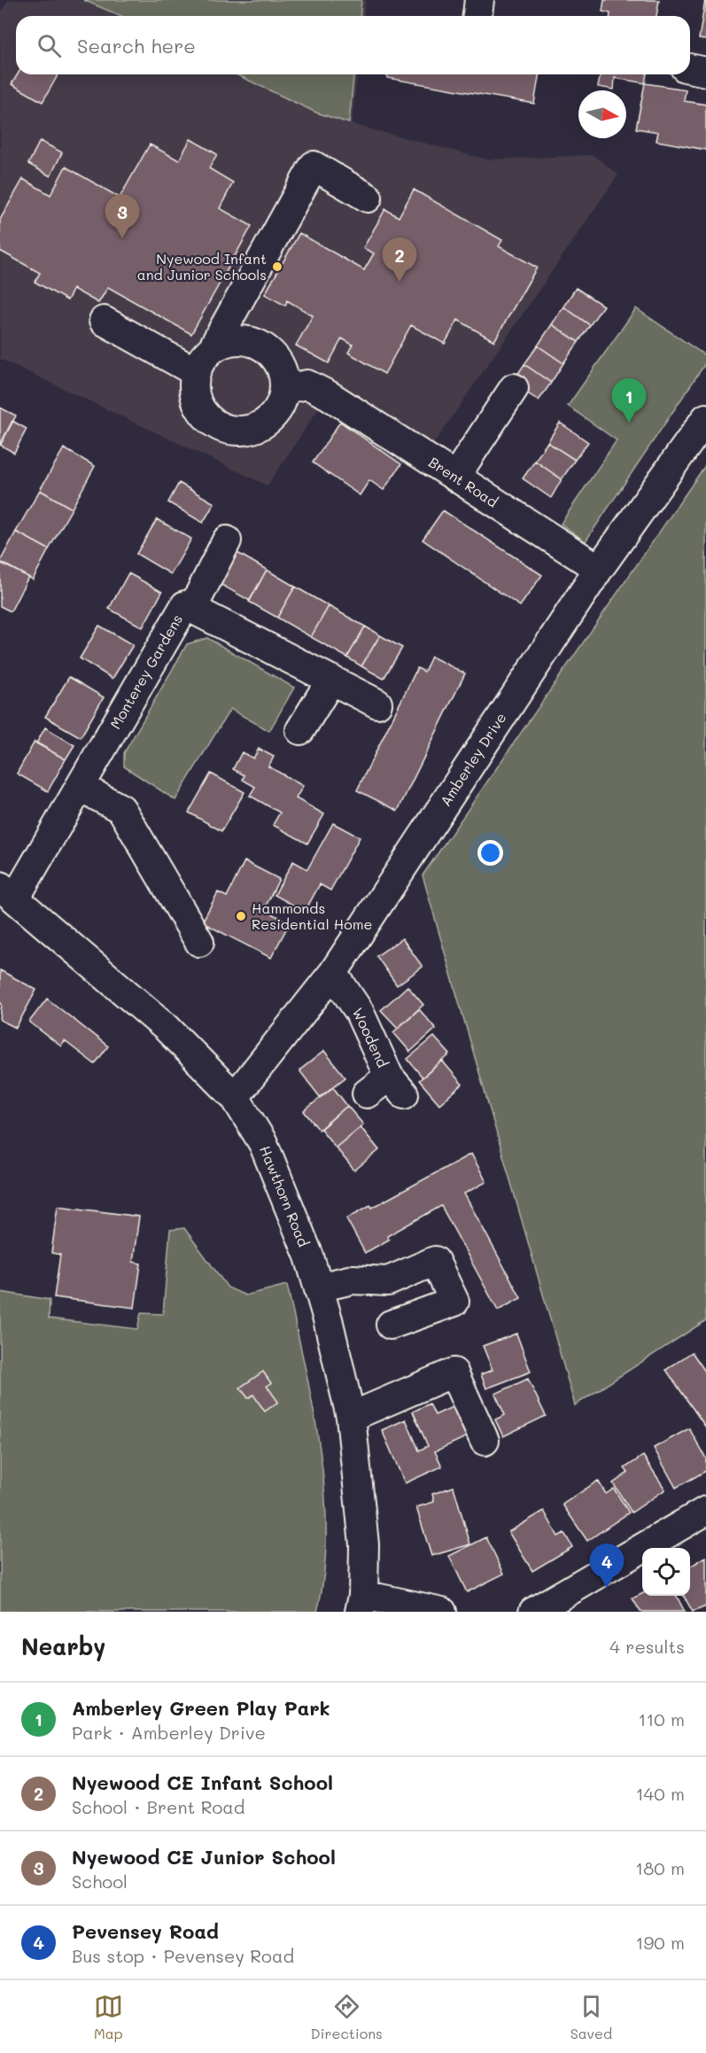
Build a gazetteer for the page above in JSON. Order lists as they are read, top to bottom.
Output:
{
  "streets": {
    "street": [
      "Brent Road",
      "Monterey Gardens",
      "Amberley Drive",
      "Woodend",
      "Hawthorn Road"
    ]
  },
  "crossings": [
    ["Brent Road", "Amberley Drive"],
    ["Monterey Gardens", "Hawthorn Road"],
    ["Amberley Drive", "Woodend"],
    ["Amberley Drive", "Hawthorn Road"]
  ],
  "places": ["Nyewood Infant and Junior Schools", "Hammonds Residential Home"],
  "north": "right",
  "page": {
    "search": "Search here",
    "pins": [
      "3",
      "2",
      "1",
      "4"
    ],
    "heading": ["Nearby", "4 results"],
    "list": [
      {
        "mark": "1",
        "name": "Amberley Green Play Park",
        "note": "Park · Amberley Drive",
        "value": "110 m"
      },
      {
        "mark": "2",
        "name": "Nyewood CE Infant School",
        "note": "School · Brent Road",
        "value": "140 m"
      },
      {
        "mark": "3",
        "name": "Nyewood CE Junior School",
        "note": "School",
        "value": "180 m"
      },
      {
        "mark": "4",
        "name": "Pevensey Road",
        "note": "Bus stop · Pevensey Road",
        "value": "190 m"
      }
    ],
    "nav": ["Map", "Directions", "Saved"]
  }
}
